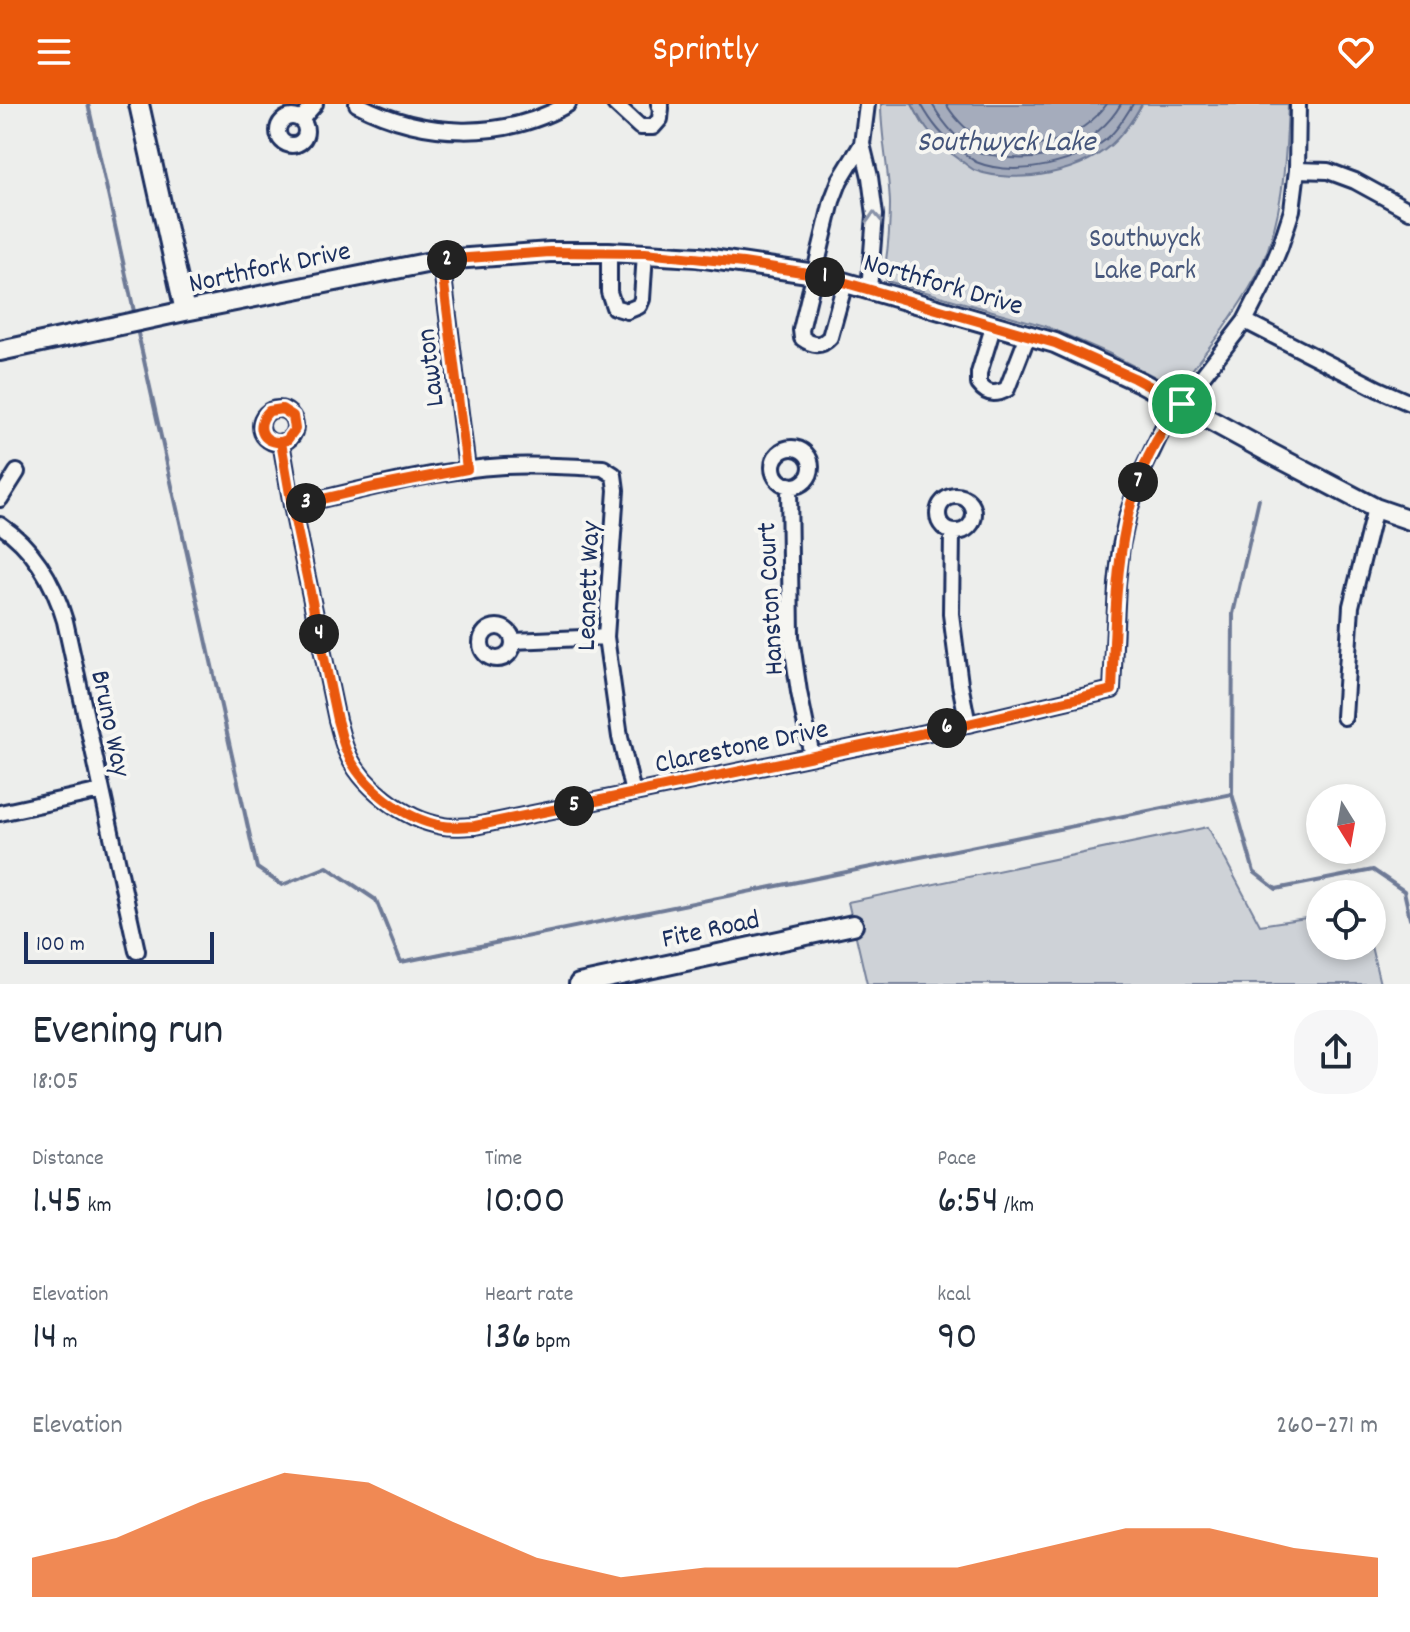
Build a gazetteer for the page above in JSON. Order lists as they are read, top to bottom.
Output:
{
  "streets": {
    "street": [
      "Northfork Drive",
      "Lawton",
      "Leanett Way",
      "Hanston Court",
      "Bruno Way",
      "Clarestone Drive",
      "Fite Road"
    ]
  },
  "crossings": [
    ["Northfork Drive", "Lawton"],
    ["Northfork Drive", "Clarestone Drive"],
    ["Lawton", "Leanett Way"],
    ["Leanett Way", "Clarestone Drive"],
    ["Hanston Court", "Clarestone Drive"]
  ],
  "water": ["Southwyck Lake"],
  "parks": ["Southwyck Lake Park"],
  "scale_bar": "100 m",
  "north": "bottom",
  "page": {
    "header": "Sprintly",
    "pins": [
      "2",
      "1",
      "7",
      "3",
      "4",
      "6",
      "5"
    ],
    "scale": "100 m",
    "heading": ["Evening run", "18:05"],
    "stats": [
      ["Distance", "1.45 km"],
      ["Time", "10:00"],
      ["Pace", "6:54 /km"],
      ["Elevation", "14 m"],
      ["Heart rate", "136 bpm"],
      ["kcal", "90"]
    ],
    "chart": ["Elevation", "260–271 m"]
  }
}
